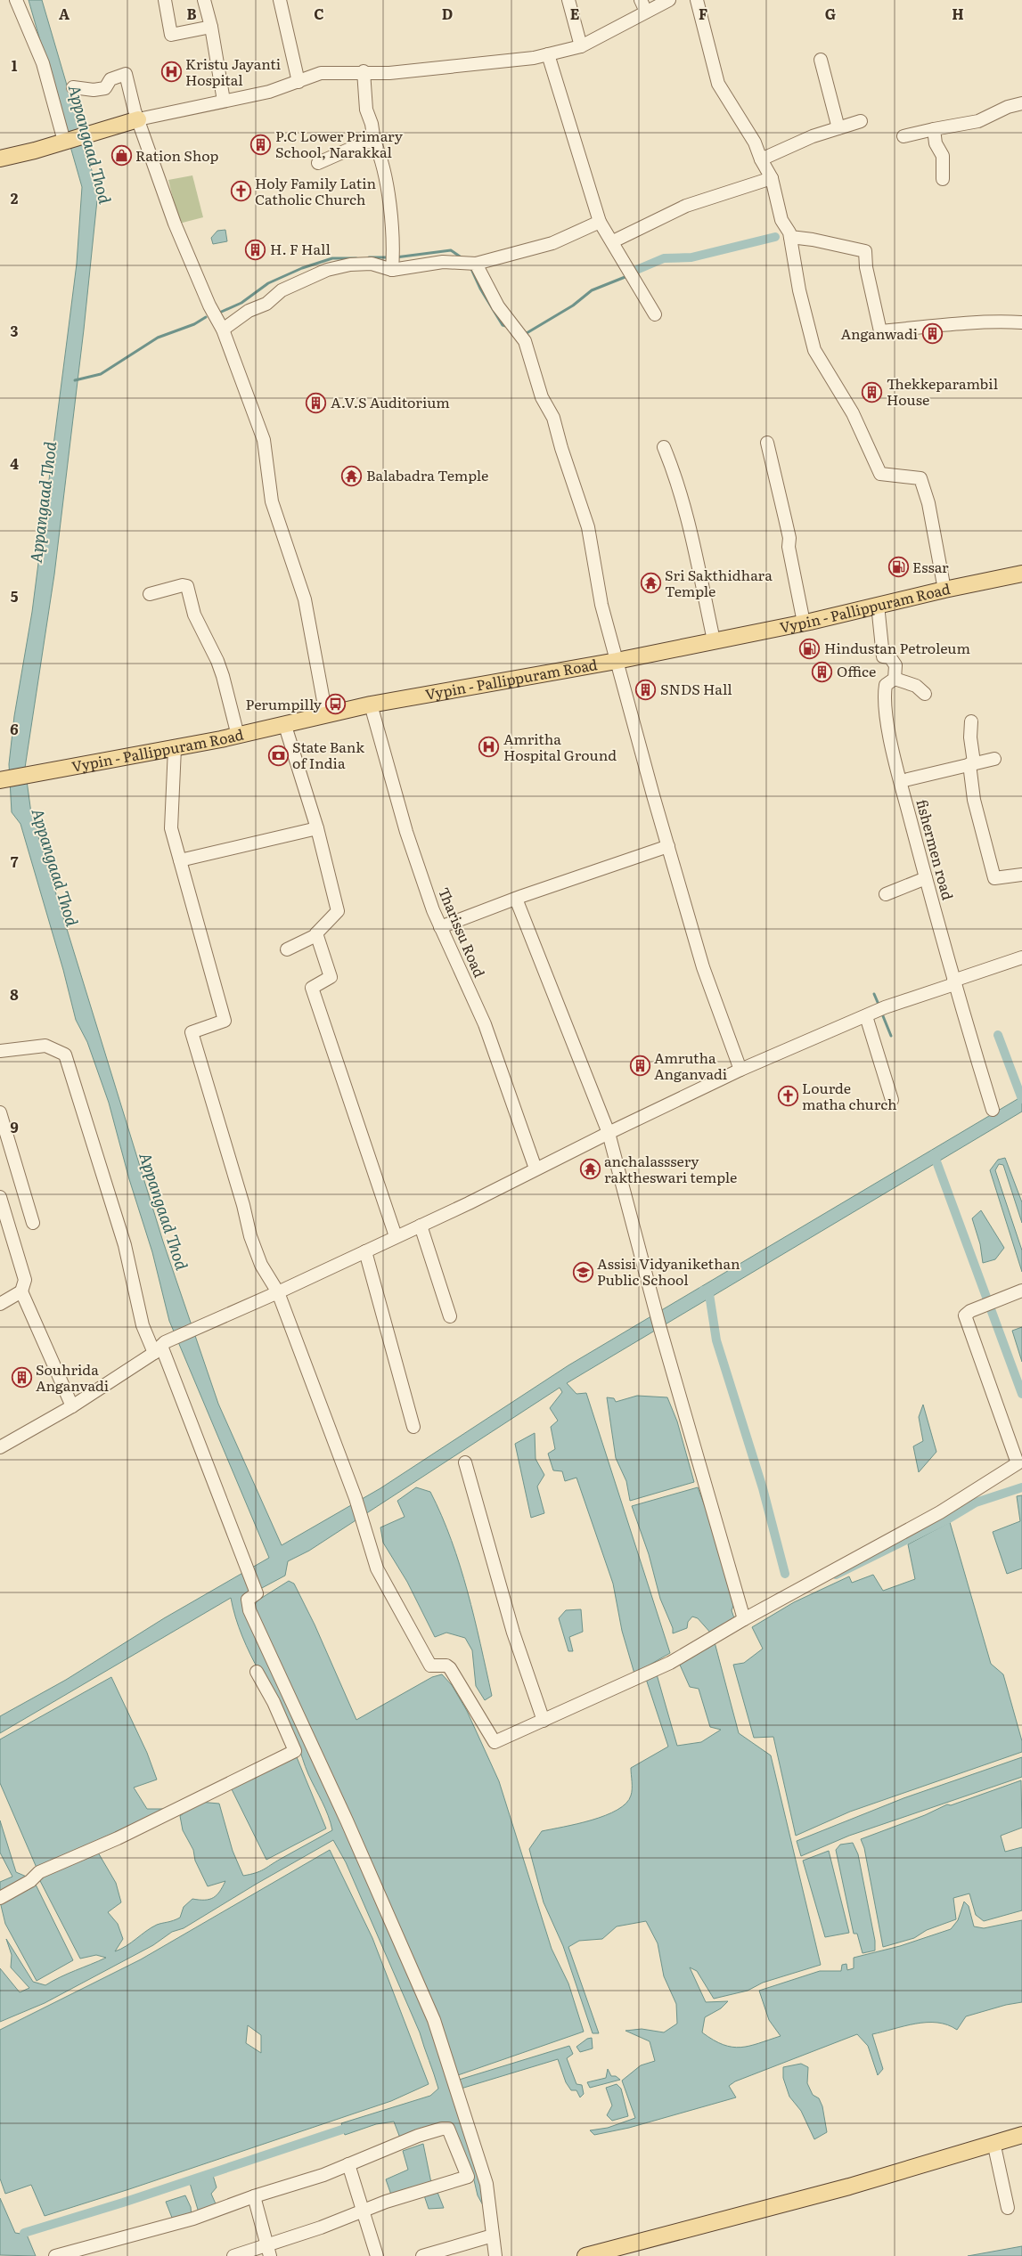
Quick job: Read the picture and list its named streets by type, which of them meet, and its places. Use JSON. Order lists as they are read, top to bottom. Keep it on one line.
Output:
{"streets":{"main road":["Vypin - Pallippuram Road"],"street":["fishermen road","Tharissu Road"]},"crossings":[["Vypin - Pallippuram Road","Tharissu Road"]],"water":["Appangaad Thod"],"places":{"hospital":["Kristu Jayanti Hospital","Amritha Hospital Ground"],"building":["P.C Lower Primary School, Narakkal","H. F Hall","Anganwadi","Thekkeparambil House","A.V.S Auditorium","Office","SNDS Hall","Amrutha Anganvadi","Souhrida Anganvadi"],"shop":["Ration Shop"],"church":["Holy Family Latin Catholic Church","Lourde matha church"],"temple":["Balabadra Temple","Sri Sakthidhara Temple","anchalasssery raktheswari temple"],"fuel station":["Essar","Hindustan Petroleum"],"bus stop":["Perumpilly"],"bank":["State Bank of India"],"school or university":["Assisi Vidyanikethan Public School"]},"grid":{"columns":["A","B","C","D","E","F","G","H"],"rows":["1","2","3","4","5","6","7","8","9"]}}
